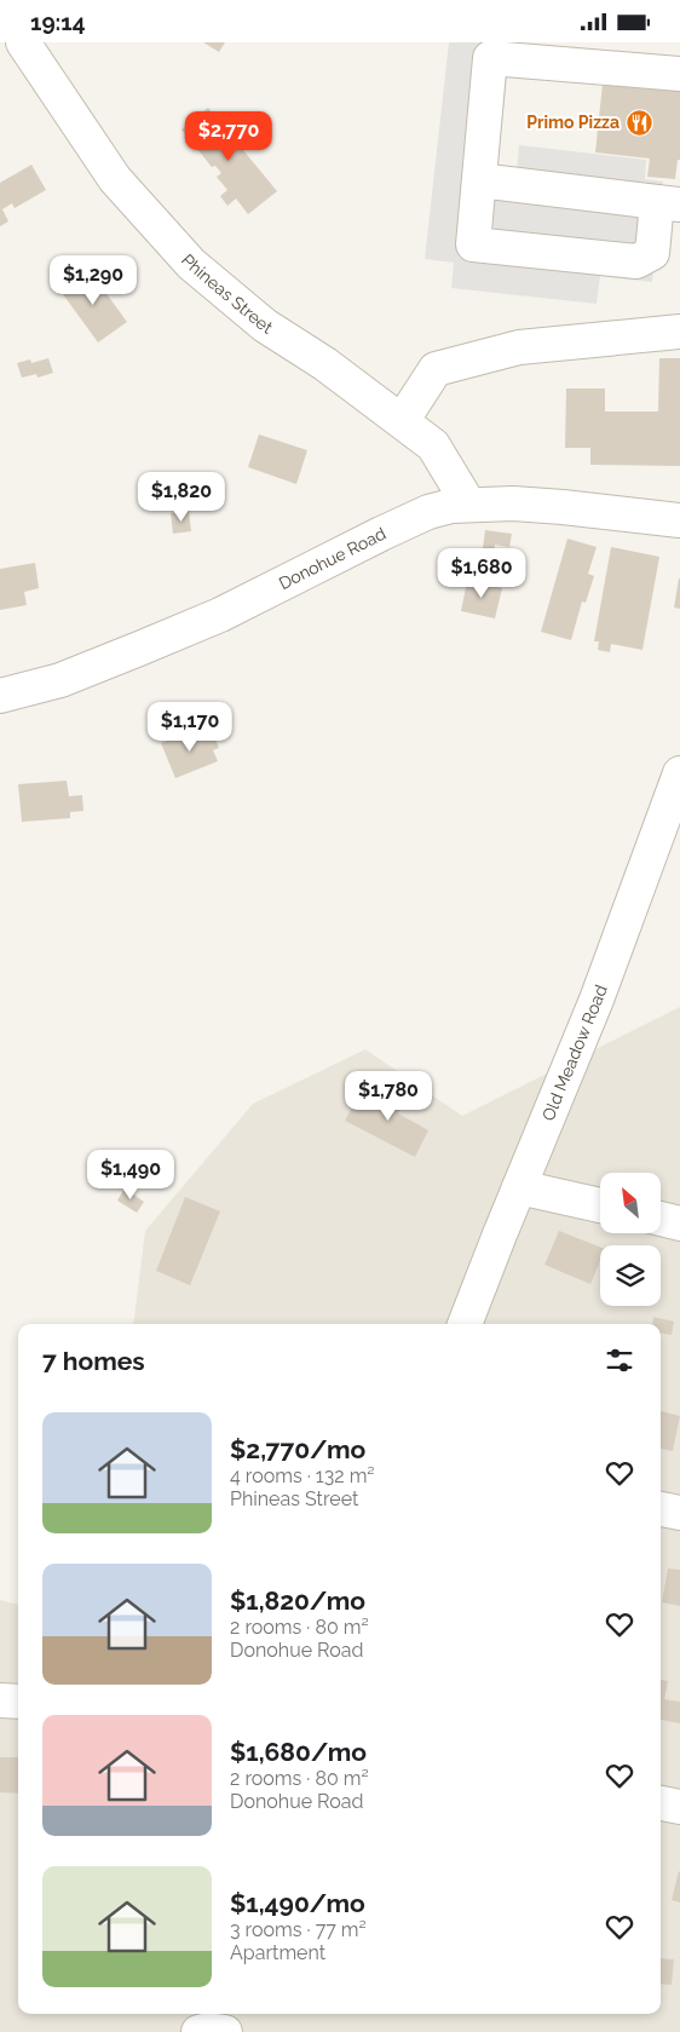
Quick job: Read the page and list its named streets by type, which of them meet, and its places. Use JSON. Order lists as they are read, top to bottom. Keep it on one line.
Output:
{"streets":{"street":["Phineas Street","Donohue Road","Old Meadow Road"]},"crossings":[["Phineas Street","Donohue Road"]],"places":{"restaurant":["Primo Pizza"]},"north":"top left","page":{"status":"19:14","price":["$2,770","$1,290","$1,820","$1,680","$1,170","$1,780","$1,490"],"heading":"7 homes","list":[{"name":"$2,770/mo","note":"4 rooms · 132 m² · Phineas Street"},{"name":"$1,820/mo","note":"2 rooms · 80 m² · Donohue Road"},{"name":"$1,680/mo","note":"2 rooms · 80 m² · Donohue Road"},{"name":"$1,490/mo","note":"3 rooms · 77 m² · Apartment"}]}}
